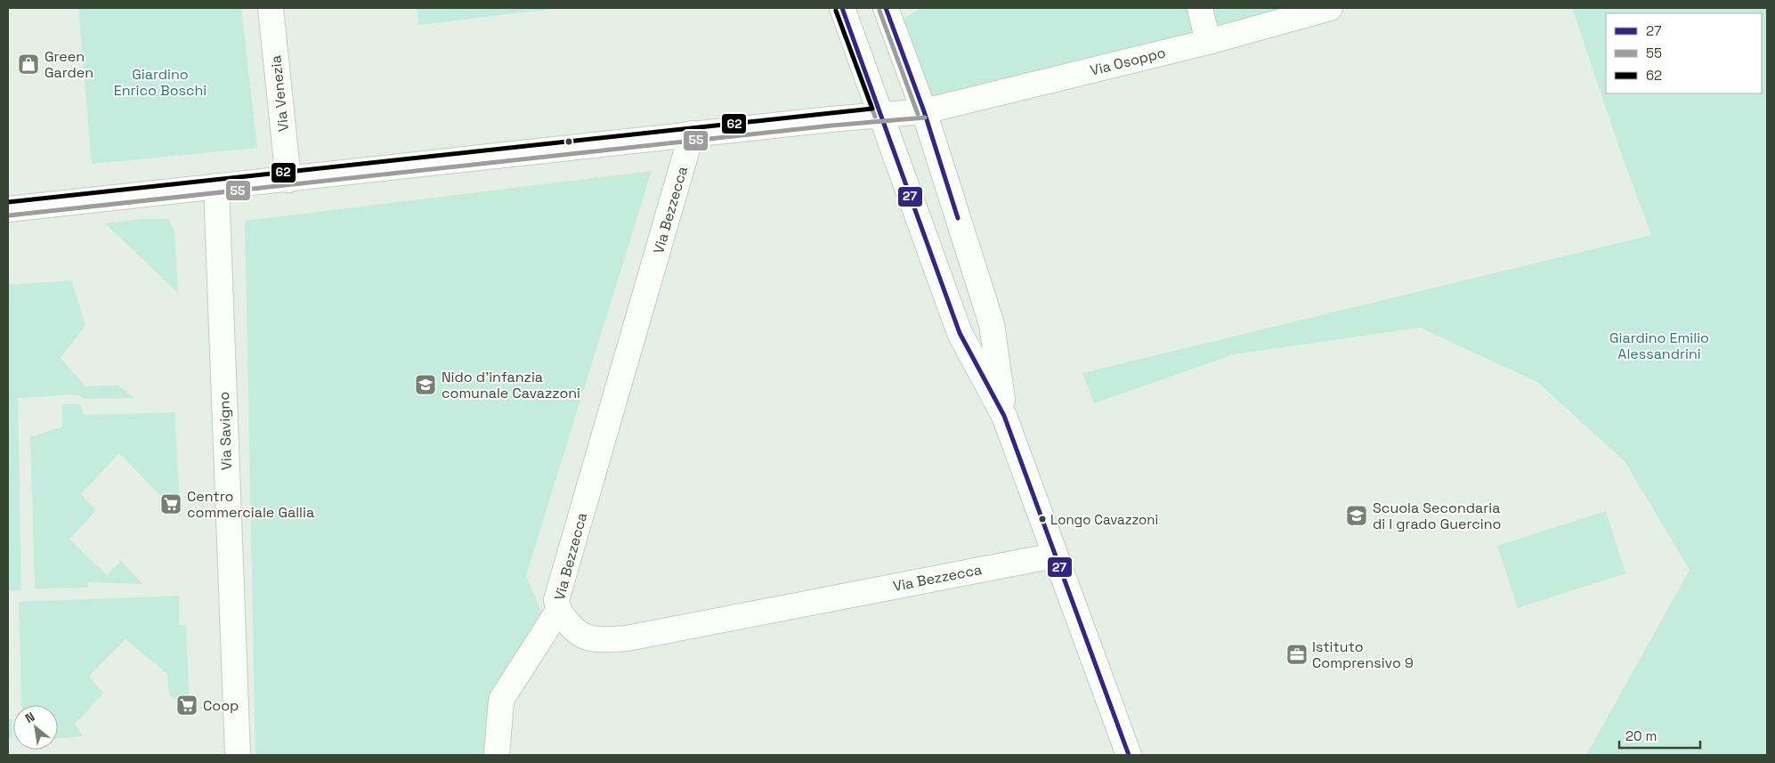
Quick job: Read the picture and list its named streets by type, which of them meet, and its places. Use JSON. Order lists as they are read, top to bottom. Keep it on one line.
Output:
{"streets":{"street":["Via Osoppo","Via Venezia","Via Bezzecca","Via Savigno"]},"crossings":[["Via Osoppo","Via Venezia"],["Via Osoppo","Via Bezzecca"],["Via Osoppo","Via Savigno"]],"parks":["Giardino Enrico Boschi","Giardino Emilio Alessandrini"],"places":{"shop":["Green Garden"],"school or university":["Nido d'infanzia comunale Cavazzoni","Scuola Secondaria di I grado Guercino"],"supermarket":["Centro commerciale Gallia","Coop"],"other":["Longo Cavazzoni"],"office":["Istituto Comprensivo 9"]},"lines":["transit line 27","transit line 55","transit line 62"],"legend":["27","55","62"],"scale_bar":"20 m","north":"top left"}
